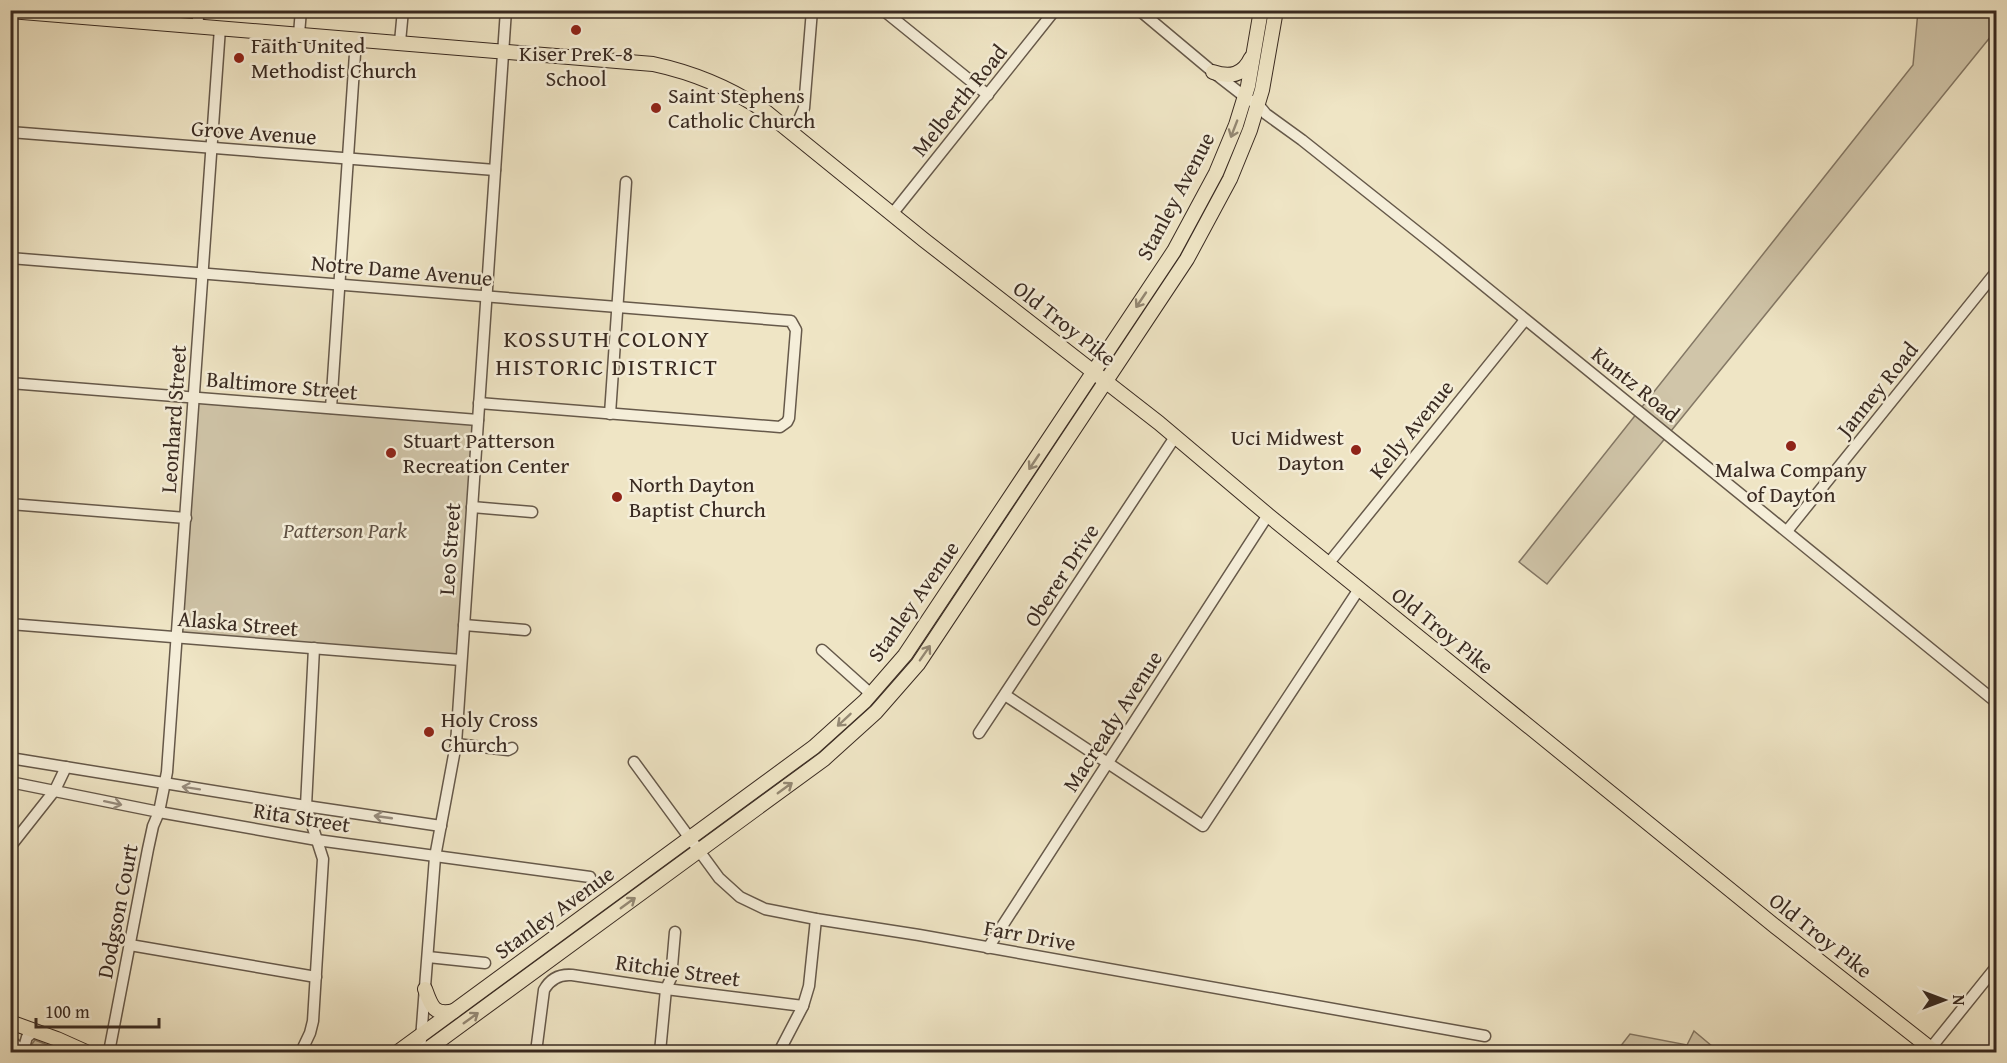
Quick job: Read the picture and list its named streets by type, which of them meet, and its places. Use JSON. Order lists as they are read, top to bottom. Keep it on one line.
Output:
{"streets":{"main road":["Stanley Avenue","Old Troy Pike"],"street":["Melberth Road","Grove Avenue","Notre Dame Avenue","Kuntz Road","Baltimore Street","Janney Road","Leonhard Street","Kelly Avenue","Leo Street","Oberer Drive","Alaska Street","Macready Avenue","Rita Street","Dodgson Court","Farr Drive","Ritchie Street"]},"crossings":[["Melberth Road","Old Troy Pike"],["Grove Avenue","Leonhard Street"],["Grove Avenue","Leo Street"],["Stanley Avenue","Old Troy Pike"],["Stanley Avenue","Kuntz Road"],["Stanley Avenue","Leo Street"],["Stanley Avenue","Farr Drive"],["Notre Dame Avenue","Leonhard Street"],["Notre Dame Avenue","Leo Street"],["Old Troy Pike","Leonhard Street"],["Old Troy Pike","Kelly Avenue"],["Old Troy Pike","Leo Street"],["Old Troy Pike","Oberer Drive"],["Old Troy Pike","Macready Avenue"],["Kuntz Road","Janney Road"],["Kuntz Road","Kelly Avenue"],["Baltimore Street","Leonhard Street"],["Baltimore Street","Leo Street"],["Leonhard Street","Alaska Street"],["Leonhard Street","Rita Street"],["Leonhard Street","Dodgson Court"],["Leo Street","Alaska Street"],["Leo Street","Rita Street"],["Macready Avenue","Farr Drive"],["Rita Street","Dodgson Court"]],"districts":["KOSSUTH COLONY HISTORIC DISTRICT"],"parks":["Patterson Park"],"places":["Kiser PreK-8 School","Faith United Methodist Church","Saint Stephens Catholic Church","Malwa Company of Dayton","Uci Midwest Dayton","Stuart Patterson Recreation Center","North Dayton Baptist Church","Holy Cross Church"],"scale_bar":"100 m","north":"right"}
